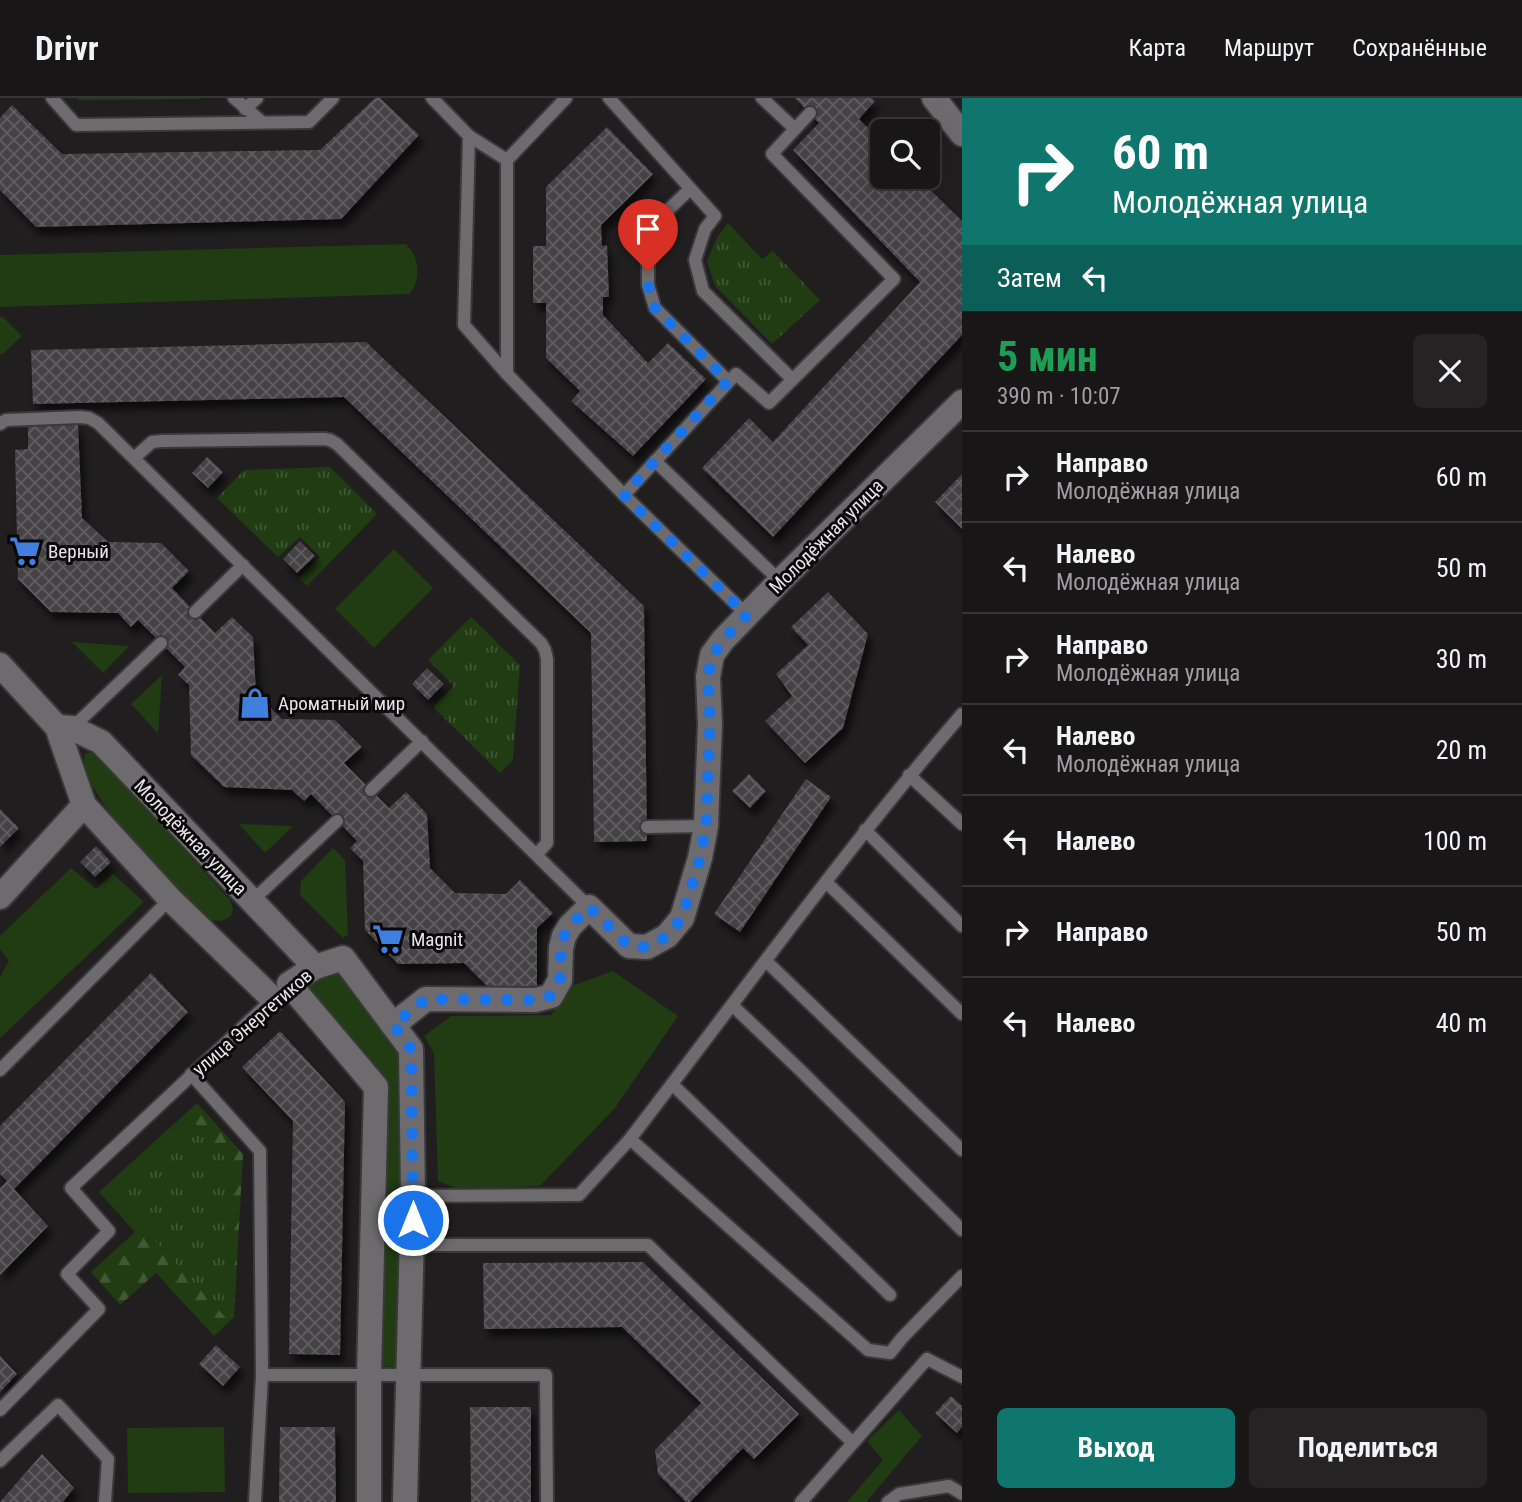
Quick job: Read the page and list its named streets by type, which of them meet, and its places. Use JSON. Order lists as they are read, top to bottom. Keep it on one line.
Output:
{"streets":{"street":["Молодёжная улица","улица Энергетиков"]},"crossings":[["Молодёжная улица","улица Энергетиков"]],"places":{"supermarket":["Верный","Magnit"],"shop":["Ароматный мир"]},"page":{"header":"Drivr","nav":["Карта","Маршрут","Сохранённые"],"turn":["60 m","Молодёжная улица"],"then":"Затем","heading":["5 мин","390 m · 10:07"],"list":[{"name":"Направо","note":"Молодёжная улица","value":"60 m"},{"name":"Налево","note":"Молодёжная улица","value":"50 m"},{"name":"Направо","note":"Молодёжная улица","value":"30 m"},{"name":"Налево","note":"Молодёжная улица","value":"20 m"},{"name":"Налево","value":"100 m"},{"name":"Направо","value":"50 m"},{"name":"Налево","value":"40 m"}],"buttons":["Выход","Поделиться"]}}
